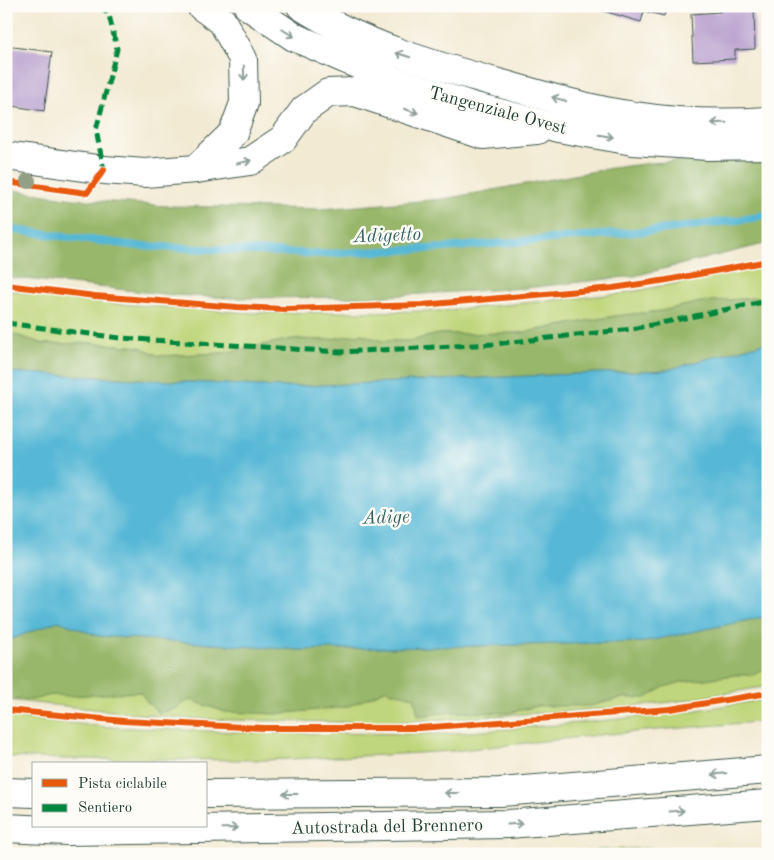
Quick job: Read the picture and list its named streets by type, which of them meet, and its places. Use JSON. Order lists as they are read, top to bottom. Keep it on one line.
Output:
{"streets":{"main road":["Tangenziale Ovest","Autostrada del Brennero"]},"water":["Adigetto","Adige"],"legend":["Pista ciclabile","Sentiero"]}
